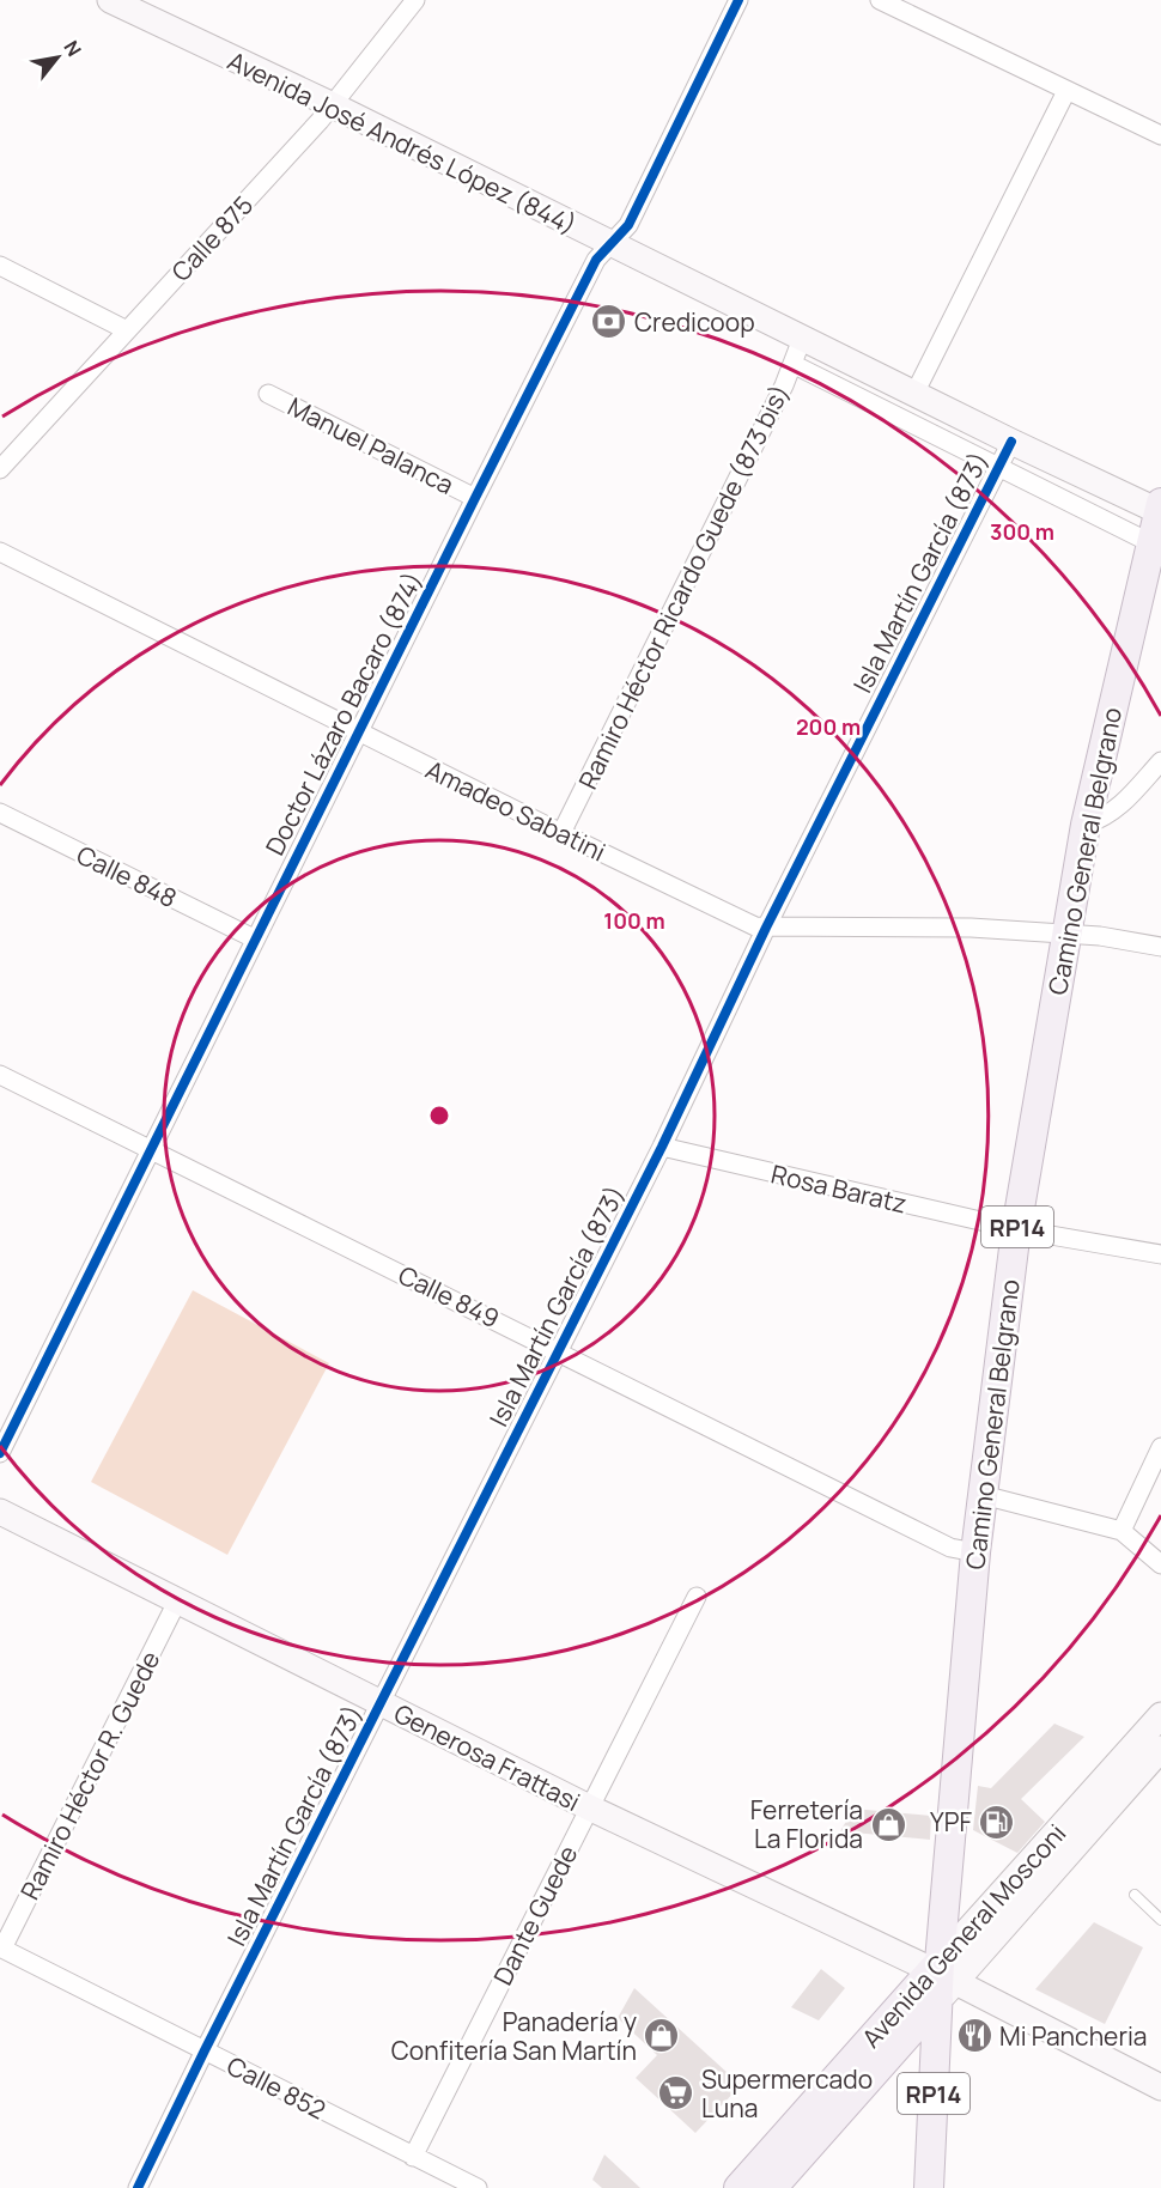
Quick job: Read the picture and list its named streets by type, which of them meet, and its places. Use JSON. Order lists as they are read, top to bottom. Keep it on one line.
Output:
{"streets":{"main road":["Avenida José Andrés López (844)","Camino General Belgrano","RP14","Generosa Frattasi","Avenida General Mosconi"],"street":["Calle 875","Manuel Palanca","Isla Martín García (873)","Ramiro Héctor Ricardo Guede (873 bis)","Doctor Lázaro Bacaro (874)","Amadeo Sabatini","Calle 848","Rosa Baratz","Calle 849","Ramiro Héctor R. Guede","Dante Guede","Calle 852"]},"crossings":[["Avenida José Andrés López (844)","Calle 875"],["Avenida José Andrés López (844)","Isla Martín García (873)"],["Avenida José Andrés López (844)","Ramiro Héctor Ricardo Guede (873 bis)"],["Avenida José Andrés López (844)","Doctor Lázaro Bacaro (874)"],["Avenida José Andrés López (844)","Camino General Belgrano"],["Manuel Palanca","Doctor Lázaro Bacaro (874)"],["Isla Martín García (873)","Amadeo Sabatini"],["Isla Martín García (873)","Rosa Baratz"],["Isla Martín García (873)","Calle 849"],["Isla Martín García (873)","Generosa Frattasi"],["Isla Martín García (873)","Calle 852"],["Ramiro Héctor Ricardo Guede (873 bis)","Amadeo Sabatini"],["Doctor Lázaro Bacaro (874)","Amadeo Sabatini"],["Doctor Lázaro Bacaro (874)","Calle 848"],["Doctor Lázaro Bacaro (874)","Calle 849"],["Amadeo Sabatini","Camino General Belgrano"],["Camino General Belgrano","Rosa Baratz"],["Camino General Belgrano","Calle 849"],["Camino General Belgrano","Generosa Frattasi"],["Camino General Belgrano","Avenida General Mosconi"],["Generosa Frattasi","Ramiro Héctor R. Guede"],["Generosa Frattasi","Dante Guede"],["Generosa Frattasi","Avenida General Mosconi"],["Ramiro Héctor R. Guede","Calle 852"],["Dante Guede","Calle 852"]],"places":{"bank":["Credicoop"],"fuel station":["YPF"],"shop":["Ferretería La Florida","Panadería y Confitería San Martín"],"restaurant":["Mi Pancheria"],"supermarket":["Supermercado Luna"]},"north":"top right","rings":["300 m","200 m","100 m"]}
